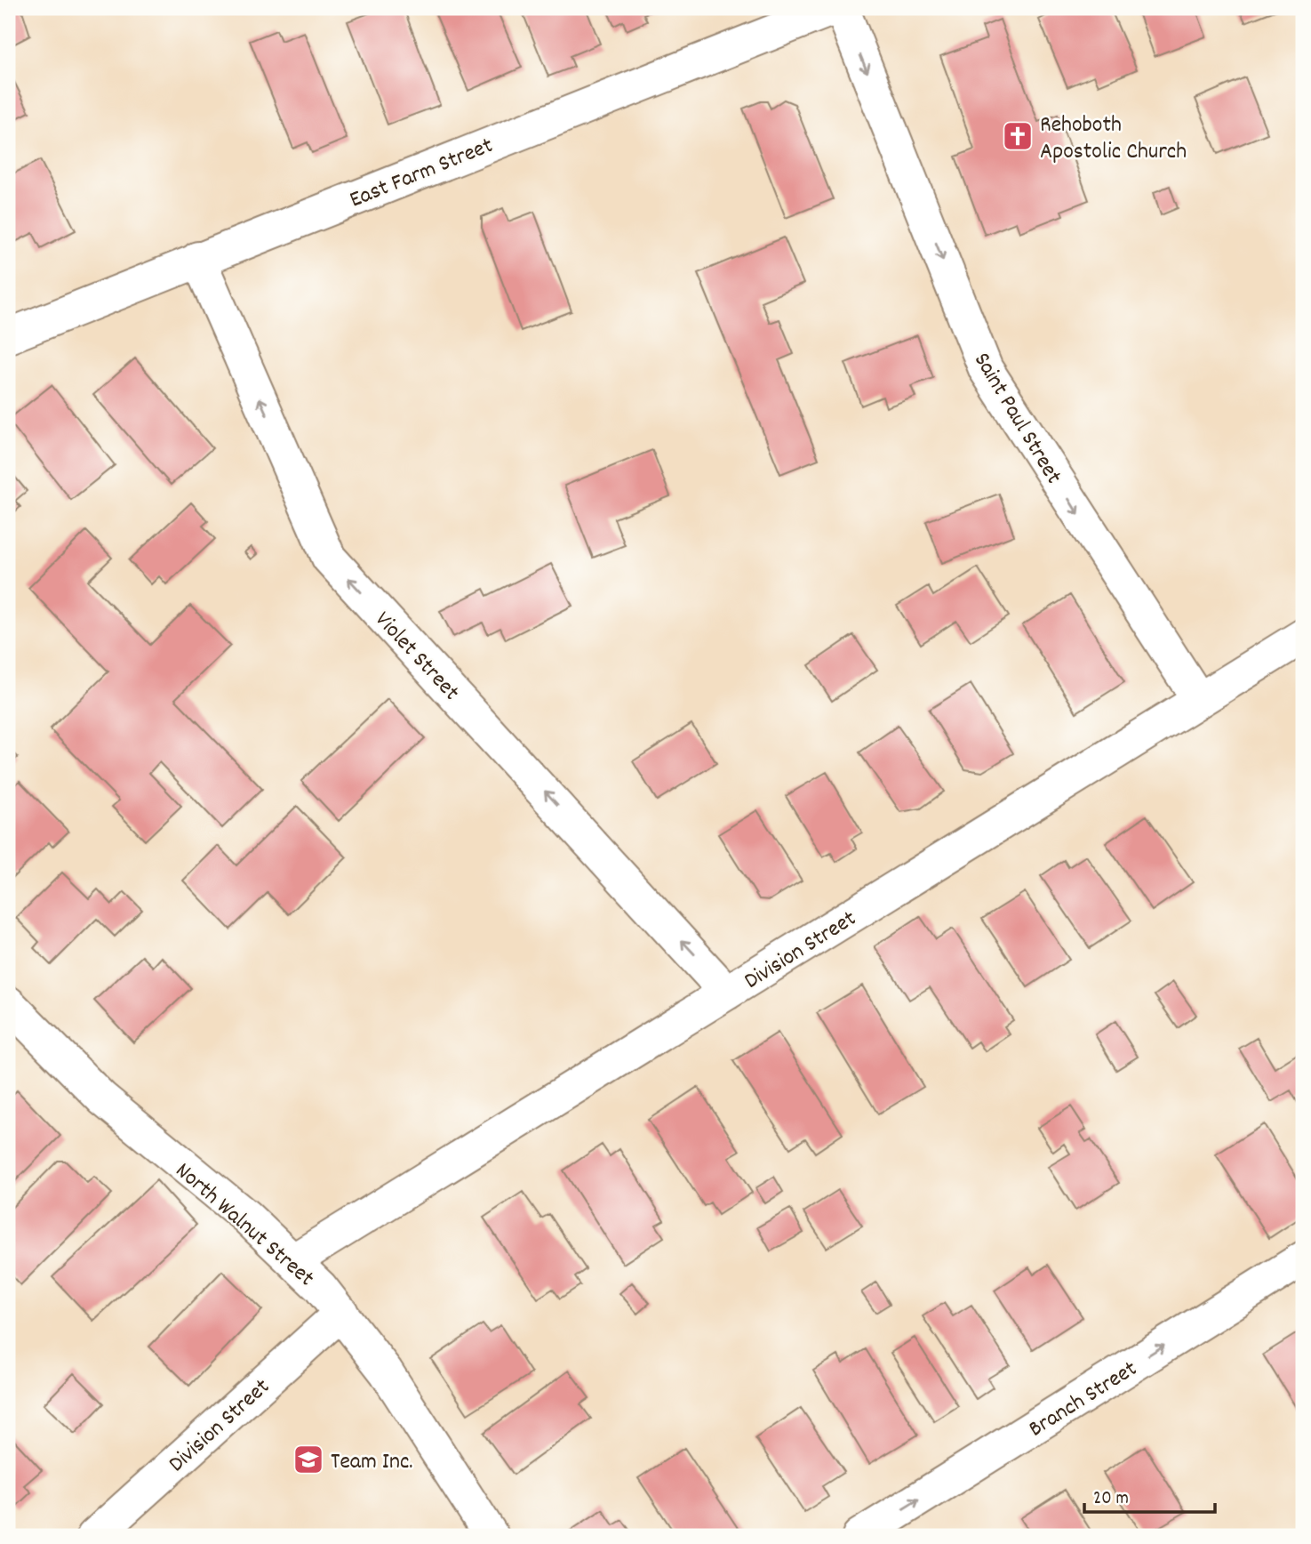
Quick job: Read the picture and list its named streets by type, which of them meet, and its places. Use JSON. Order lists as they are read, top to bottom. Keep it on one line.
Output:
{"streets":{"street":["East Farm Street","Saint Paul Street","Violet Street","Division Street","North Walnut Street","Branch Street"]},"crossings":[["East Farm Street","Violet Street"],["Saint Paul Street","Division Street"],["Violet Street","Division Street"],["Division Street","North Walnut Street"]],"one_way":["Saint Paul Street","Violet Street","Branch Street"],"places":{"church":["Rehoboth Apostolic Church"],"school or university":["Team Inc."]},"scale_bar":"20 m"}
